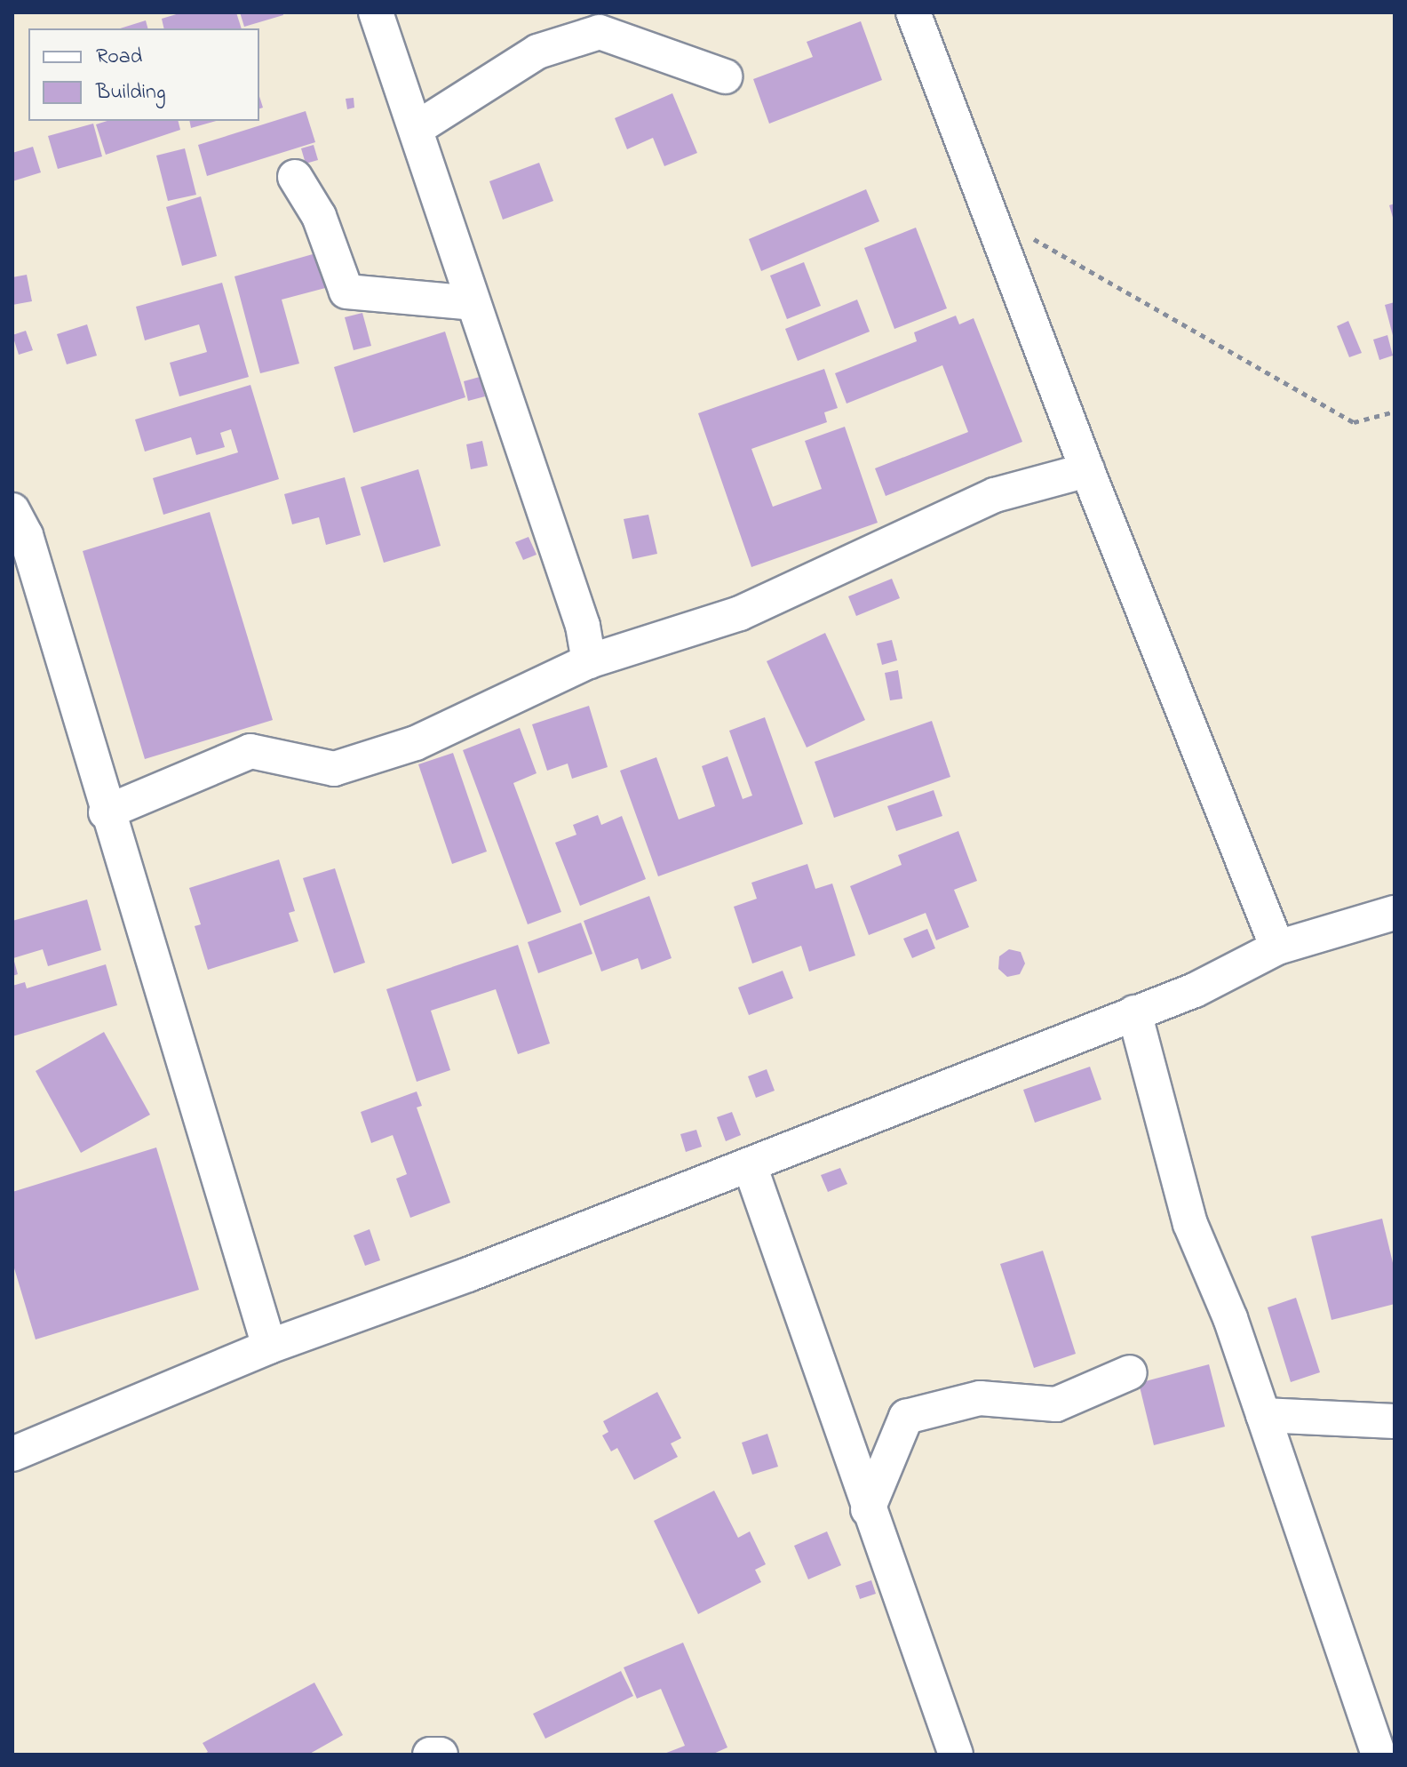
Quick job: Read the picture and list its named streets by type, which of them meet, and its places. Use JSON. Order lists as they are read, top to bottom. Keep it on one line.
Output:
{"legend":["Road","Building"]}
